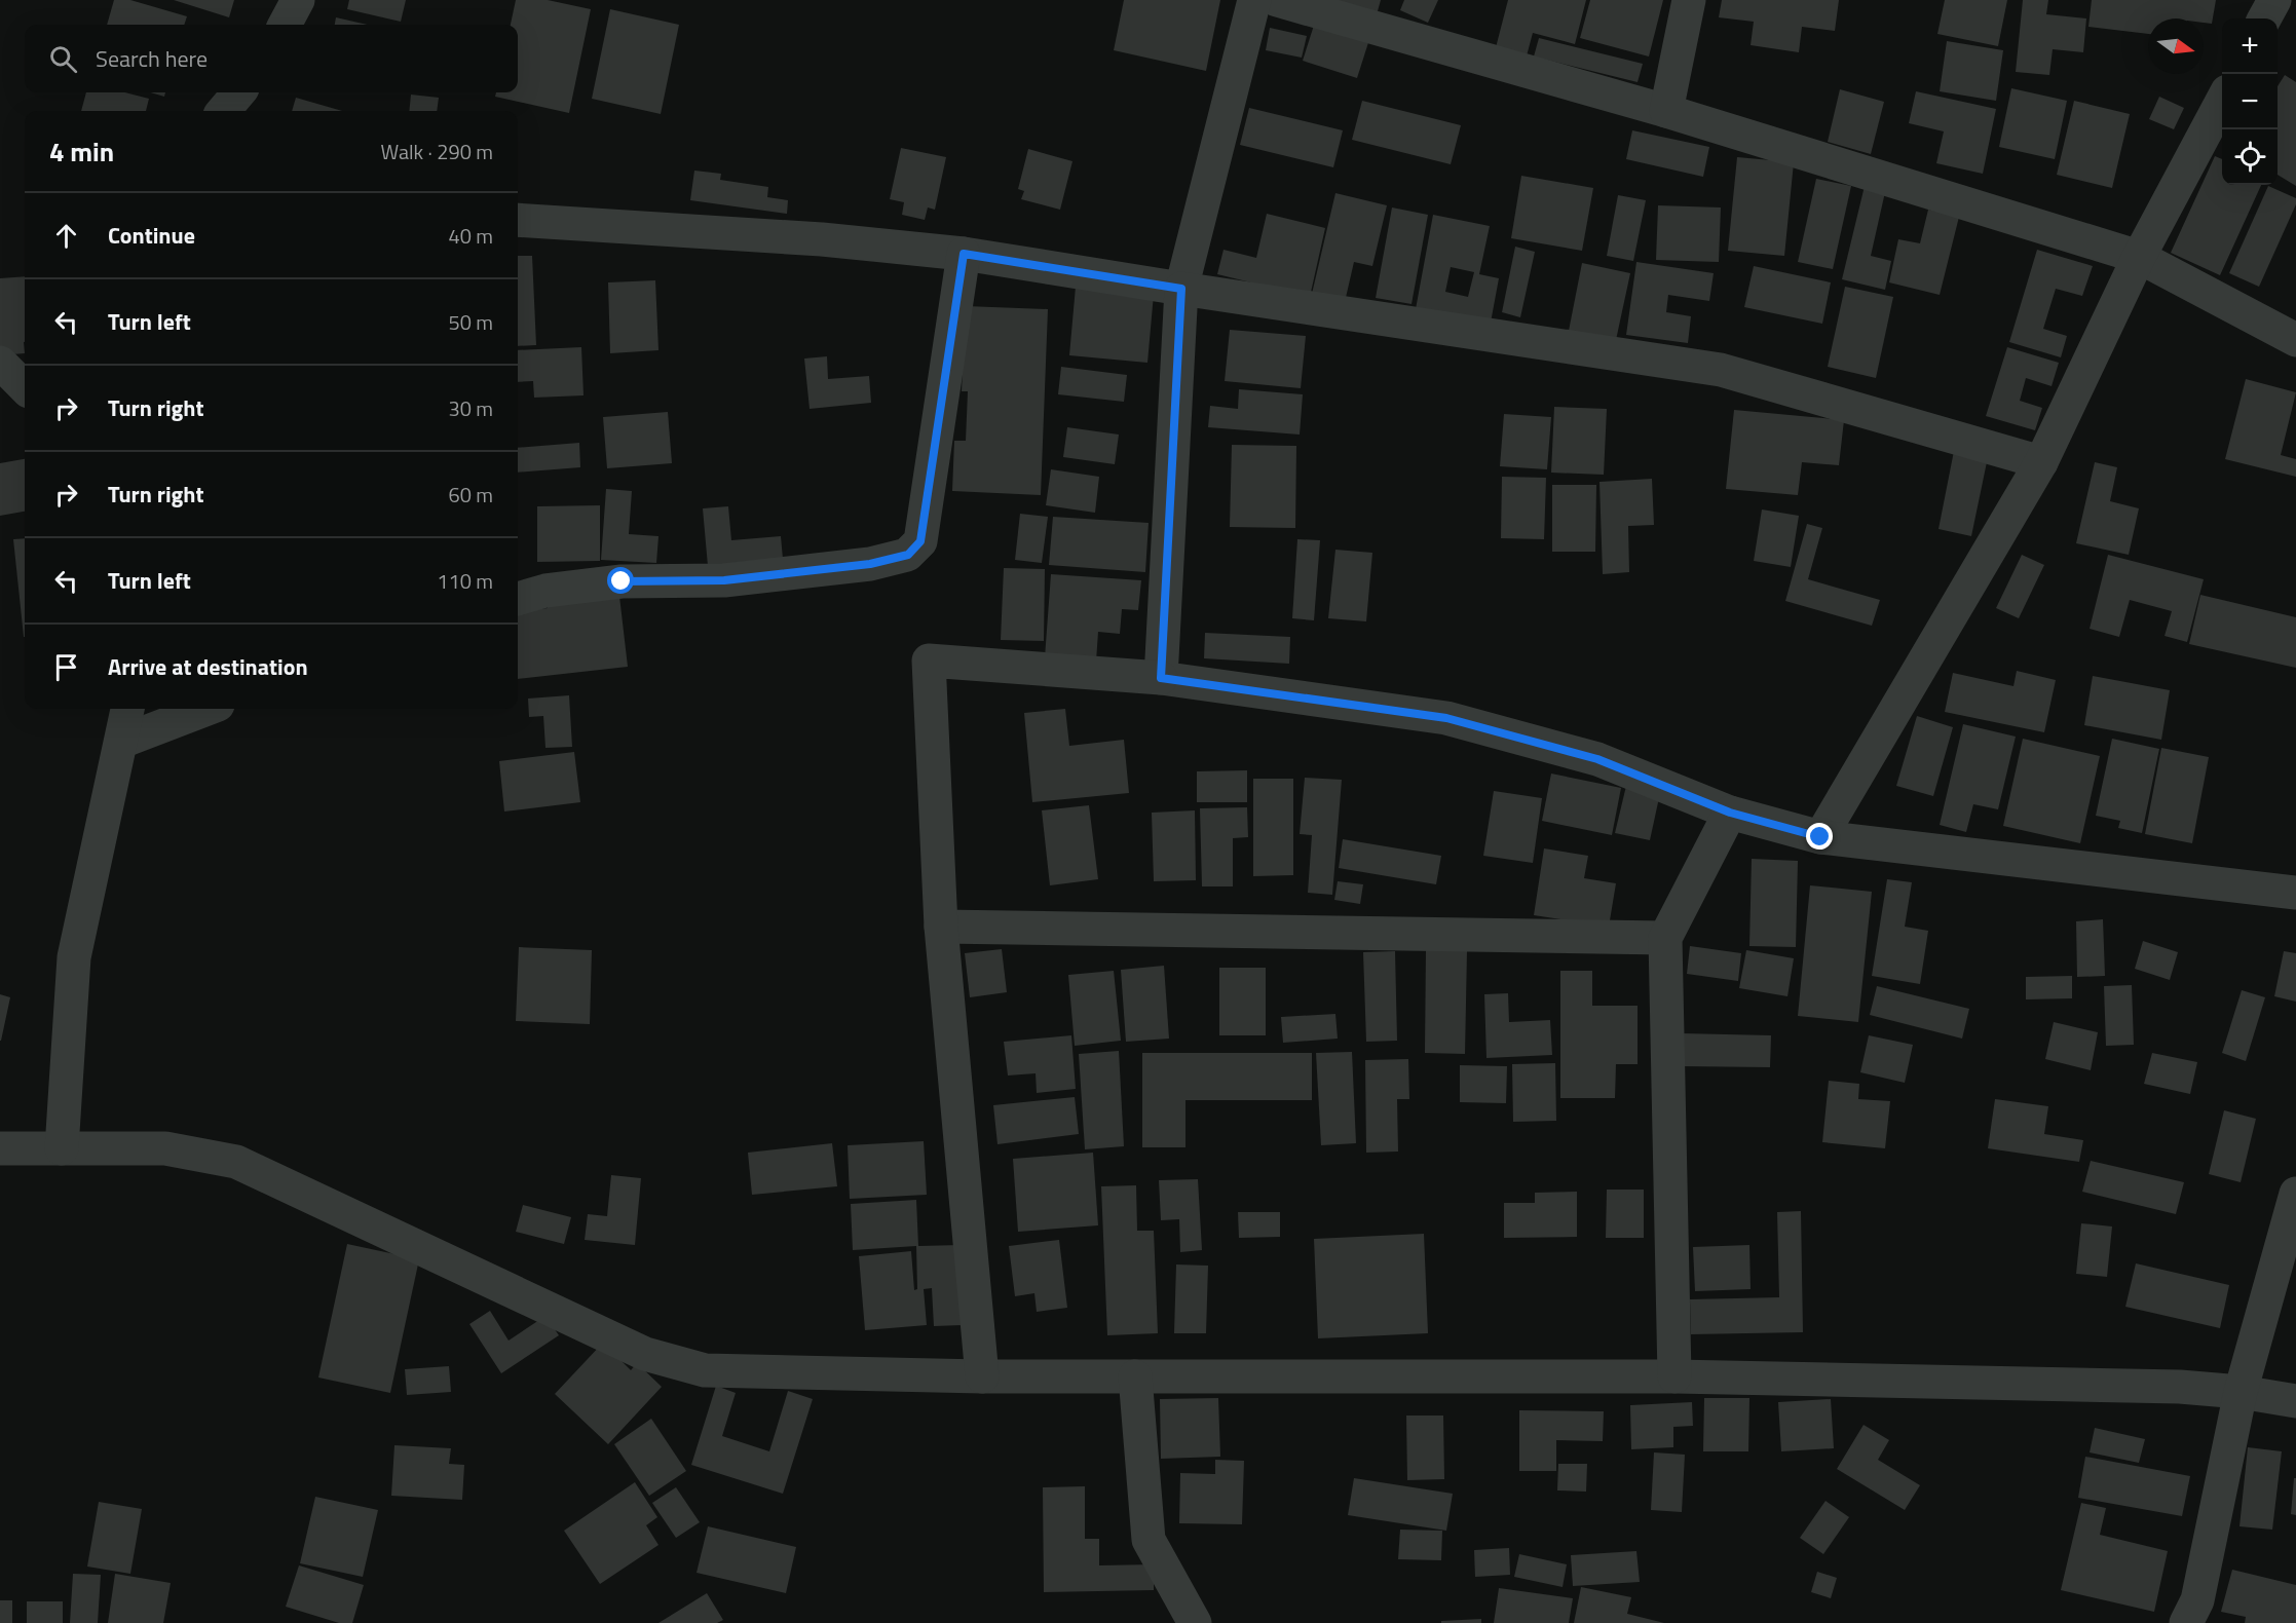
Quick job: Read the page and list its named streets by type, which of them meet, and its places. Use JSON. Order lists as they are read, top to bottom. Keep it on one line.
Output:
{"north":"right","page":{"map_buttons":["+","−"],"search":"Search here","heading":["4 min","Walk · 290 m"],"list":[["Continue","40 m"],["Turn left","50 m"],["Turn right","30 m"],["Turn right","60 m"],["Turn left","110 m"],"Arrive at destination"]}}
